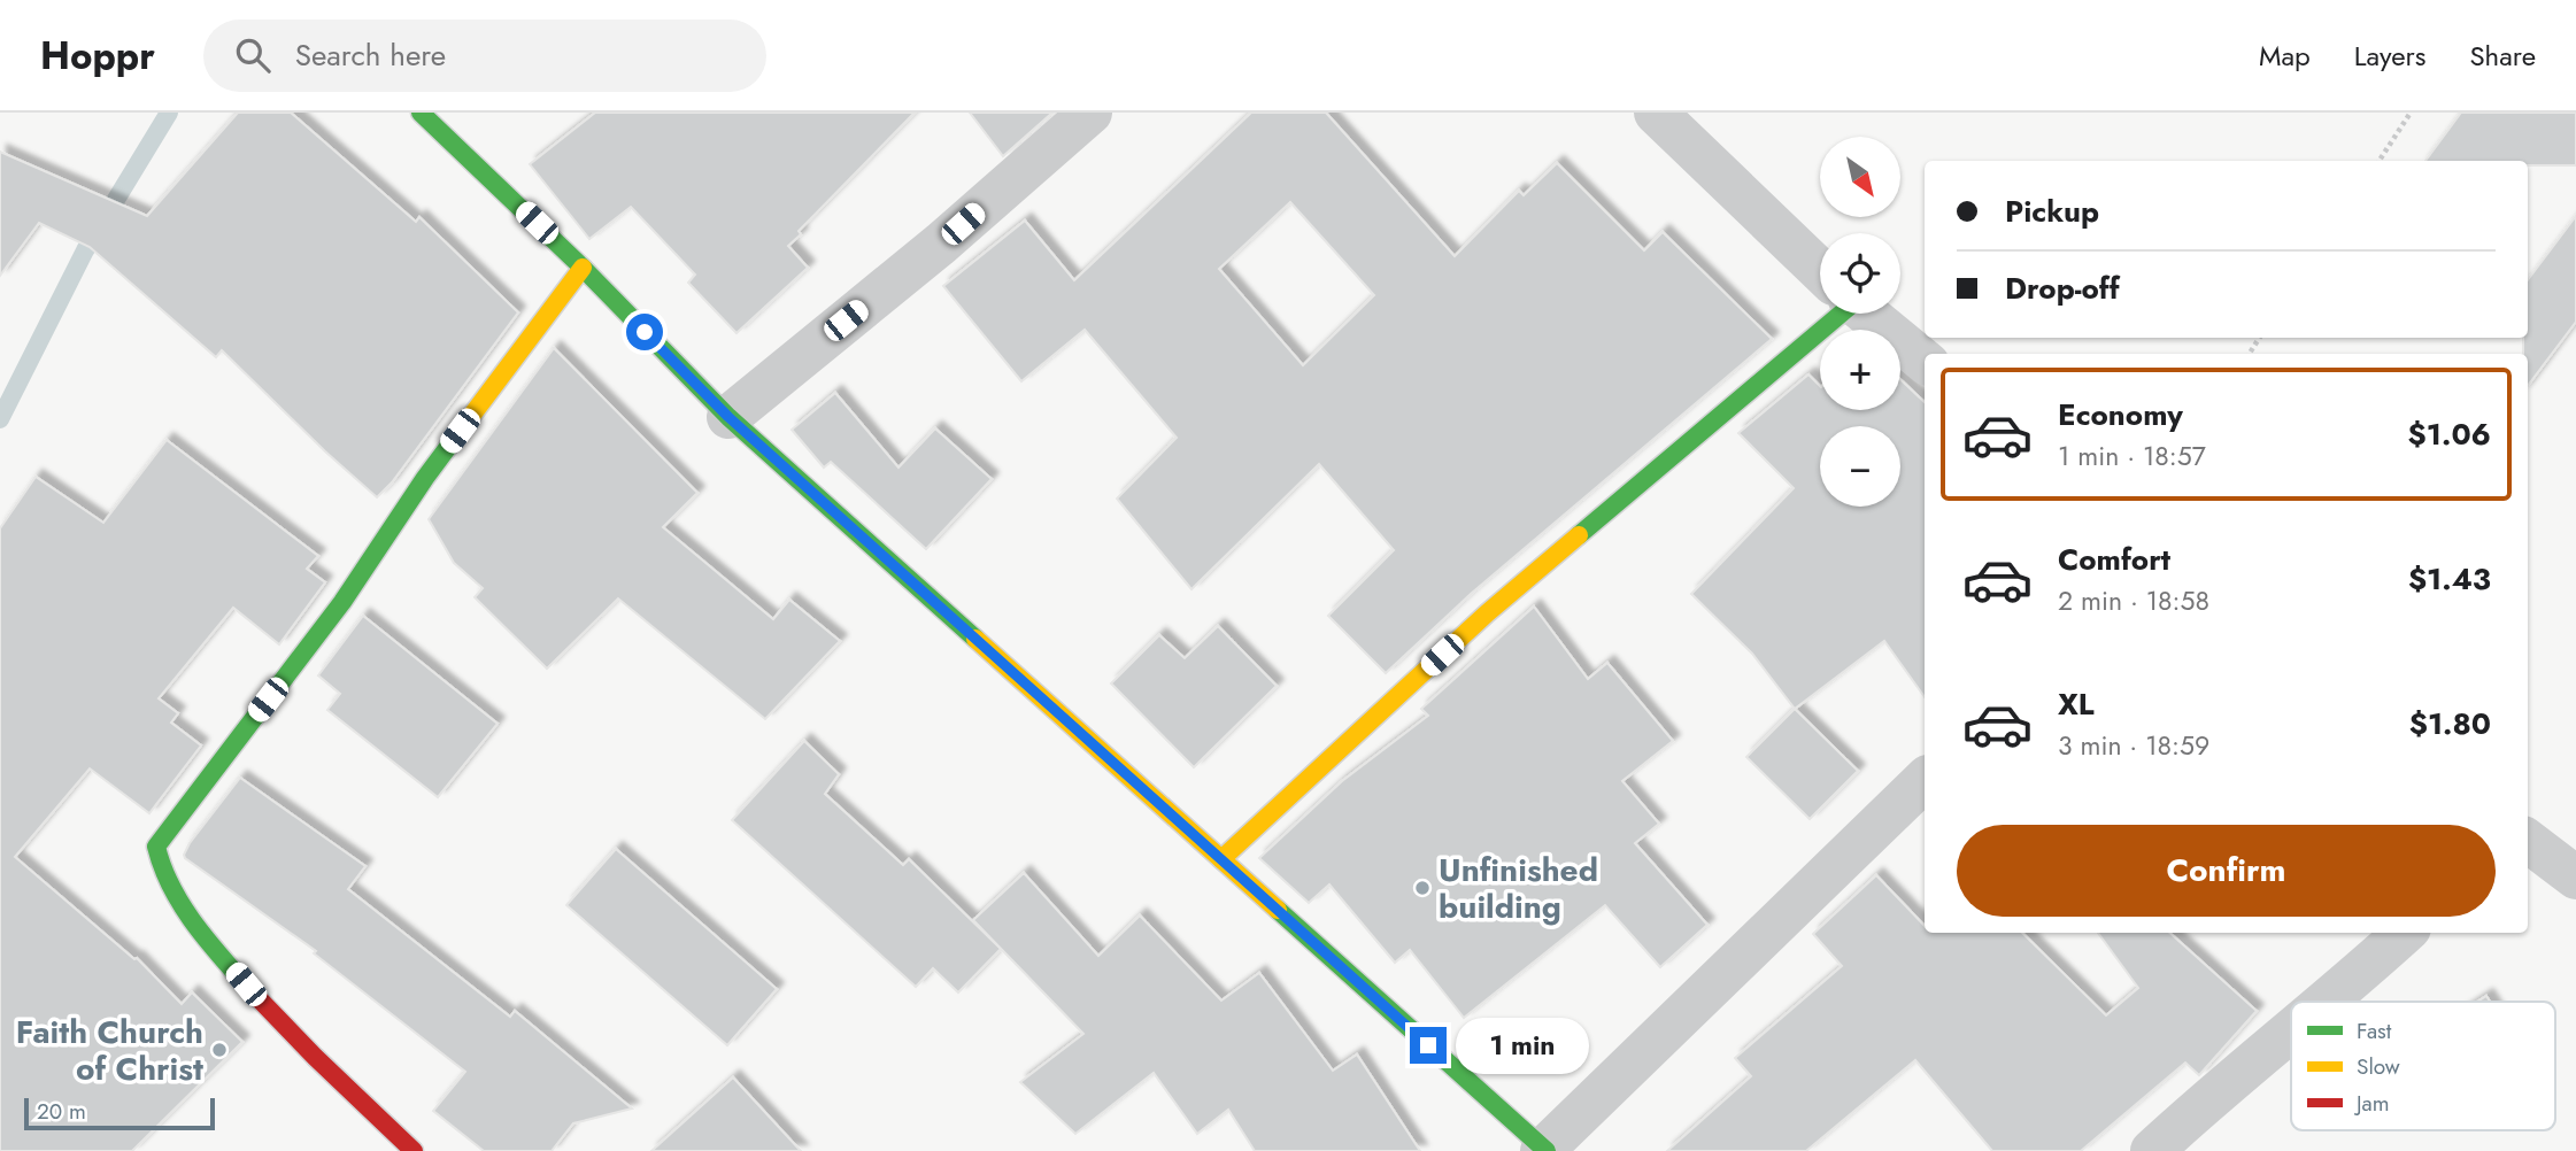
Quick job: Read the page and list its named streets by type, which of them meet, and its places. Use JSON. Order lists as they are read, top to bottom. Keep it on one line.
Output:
{"places":["Unfinished building","Faith Church of Christ"],"legend":["Fast","Slow","Jam"],"scale_bar":"20 m","north":"bottom right","page":{"header":"Hoppr","search":"Search here","nav":["Map","Layers","Share"],"map_buttons":["+","−"],"banner":["Pickup","Drop-off"],"list":[{"name":"Economy","note":"1 min · 18:57","value":"$1.06"},{"name":"Comfort","note":"2 min · 18:58","value":"$1.43"},{"name":"XL","note":"3 min · 18:59","value":"$1.80"}],"buttons":"Confirm","bubble":"1 min","scale":"20 m"}}
